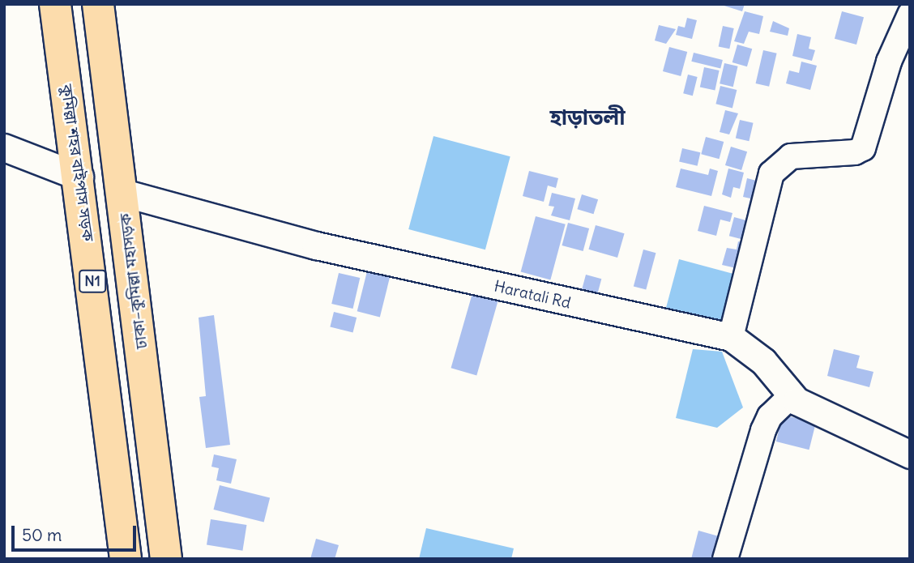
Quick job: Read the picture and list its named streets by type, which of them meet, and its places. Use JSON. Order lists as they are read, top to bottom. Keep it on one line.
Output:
{"streets":{"highway":["কুমিল্লা শহর বাইপাস সড়ক","N1","ঢাকা–কুমিল্লা মহাসড়ক"],"main road":["Haratali Rd"]},"crossings":[["ঢাকা–কুমিল্লা মহাসড়ক","Haratali Rd"]],"districts":["হাড়াতলী"],"scale_bar":"50 m"}
